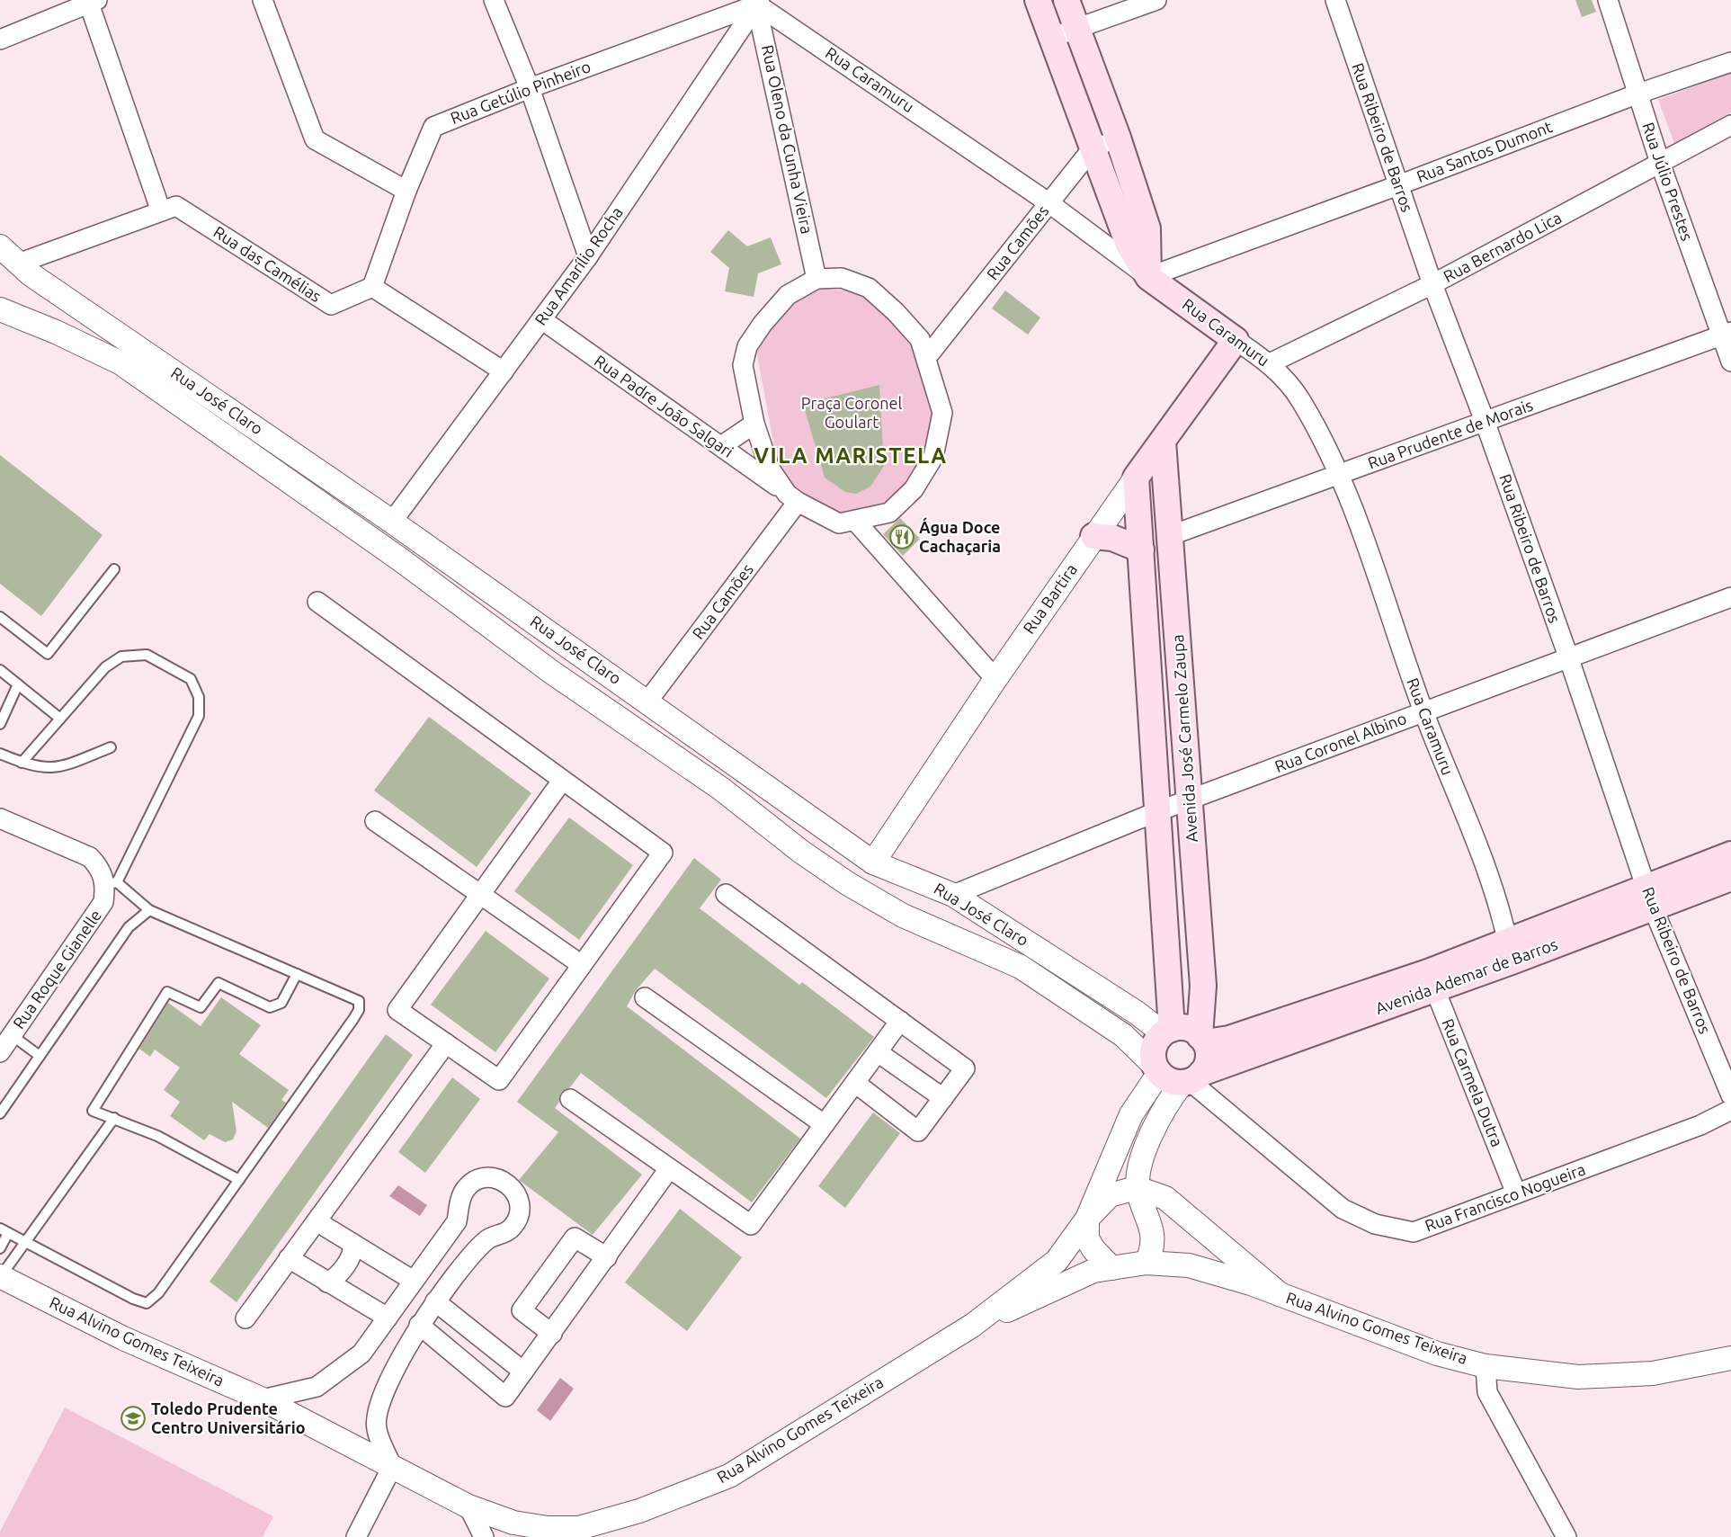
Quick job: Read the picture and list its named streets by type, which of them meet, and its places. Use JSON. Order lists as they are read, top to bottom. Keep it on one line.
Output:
{"streets":{"main road":["Rua Caramuru","Rua Bartira","Avenida José Carmelo Zaupa","Avenida Ademar de Barros"],"street":["Rua Getúlio Pinheiro","Rua Ribeiro de Barros","Rua Oleno da Cunha Vieira","Rua Santos Dumont","Rua Júlio Prestes","Rua Camões","Rua Bernardo Lica","Rua das Camélias","Rua Amarílio Rocha","Rua José Claro","Rua Padre João Salgari","Rua Prudente de Morais","Rua Coronel Albino","Rua Roque Gianelle","Rua Carmela Dutra","Rua Francisco Nogueira","Rua Alvino Gomes Teixeira"]},"crossings":[["Rua Caramuru","Rua Getúlio Pinheiro"],["Rua Caramuru","Rua Oleno da Cunha Vieira"],["Rua Caramuru","Rua Santos Dumont"],["Rua Caramuru","Rua Camões"],["Rua Caramuru","Rua Bernardo Lica"],["Rua Caramuru","Rua Amarílio Rocha"],["Rua Caramuru","Rua Prudente de Morais"],["Rua Caramuru","Rua Bartira"],["Rua Caramuru","Rua Coronel Albino"],["Rua Caramuru","Avenida Ademar de Barros"],["Rua Getúlio Pinheiro","Rua Oleno da Cunha Vieira"],["Rua Getúlio Pinheiro","Rua das Camélias"],["Rua Getúlio Pinheiro","Rua Amarílio Rocha"],["Rua Ribeiro de Barros","Rua Santos Dumont"],["Rua Ribeiro de Barros","Rua Bernardo Lica"],["Rua Ribeiro de Barros","Rua Prudente de Morais"],["Rua Ribeiro de Barros","Rua Coronel Albino"],["Rua Ribeiro de Barros","Avenida Ademar de Barros"],["Rua Oleno da Cunha Vieira","Rua Amarílio Rocha"],["Rua Santos Dumont","Rua Júlio Prestes"],["Rua Júlio Prestes","Rua Bernardo Lica"],["Rua Júlio Prestes","Rua Prudente de Morais"],["Rua Camões","Rua José Claro"],["Rua Camões","Rua Padre João Salgari"],["Rua das Camélias","Rua José Claro"],["Rua Amarílio Rocha","Rua José Claro"],["Rua Amarílio Rocha","Rua Padre João Salgari"],["Rua José Claro","Rua Bartira"],["Rua José Claro","Avenida José Carmelo Zaupa"],["Rua José Claro","Rua Coronel Albino"],["Rua José Claro","Avenida Ademar de Barros"],["Rua José Claro","Rua Francisco Nogueira"],["Rua Prudente de Morais","Avenida José Carmelo Zaupa"],["Rua Bartira","Avenida José Carmelo Zaupa"],["Avenida José Carmelo Zaupa","Rua Coronel Albino"],["Avenida José Carmelo Zaupa","Avenida Ademar de Barros"],["Avenida José Carmelo Zaupa","Rua Francisco Nogueira"],["Avenida Ademar de Barros","Rua Carmela Dutra"],["Avenida Ademar de Barros","Rua Francisco Nogueira"],["Rua Carmela Dutra","Rua Francisco Nogueira"]],"districts":["VILA MARISTELA"],"parks":["Praça Coronel Goulart"],"places":{"restaurant":["Água Doce Cachaçaria"],"school or university":["Toledo Prudente Centro Universitário"]}}
